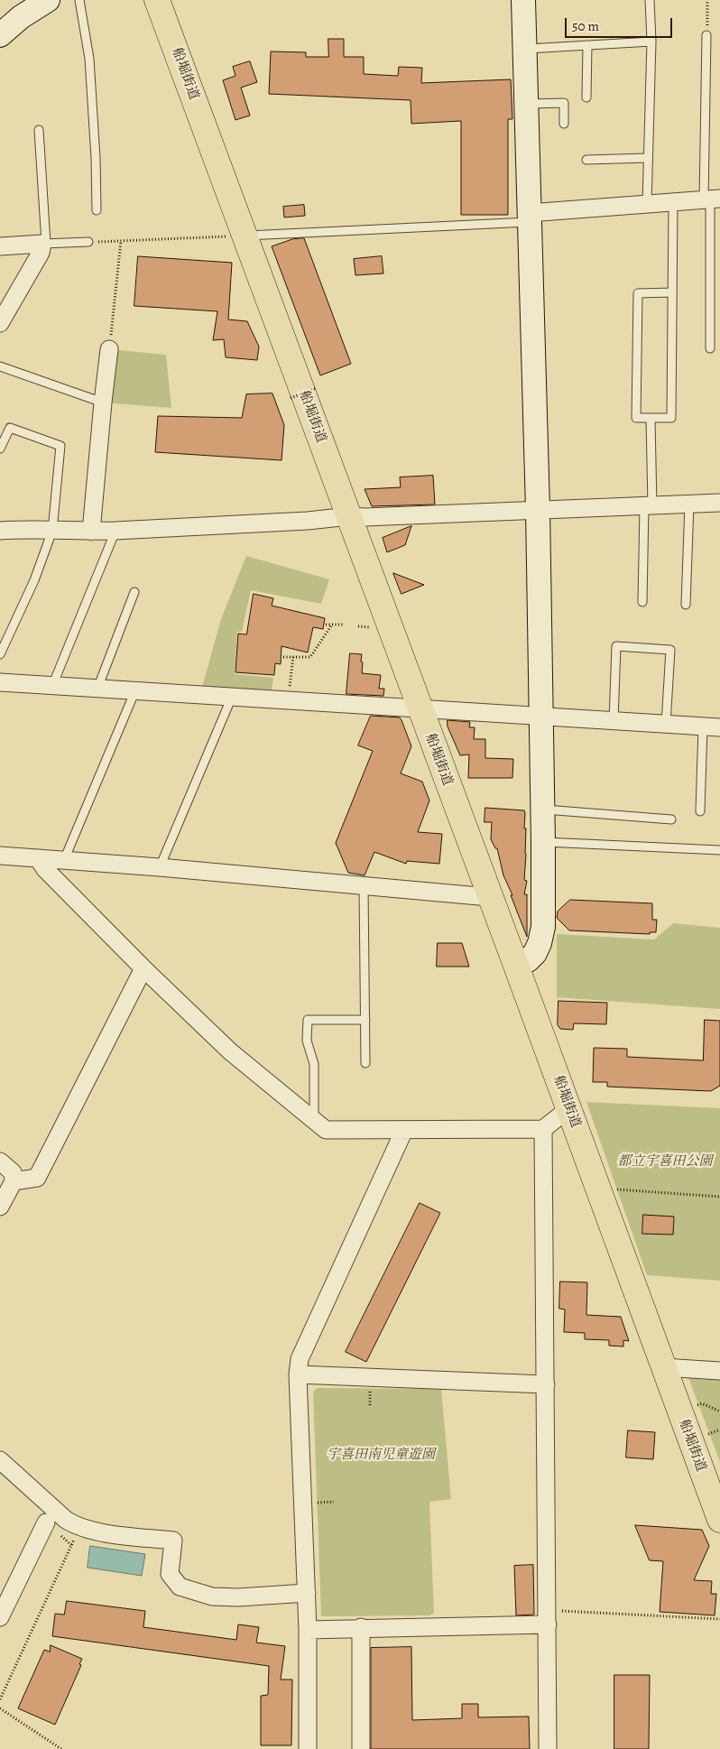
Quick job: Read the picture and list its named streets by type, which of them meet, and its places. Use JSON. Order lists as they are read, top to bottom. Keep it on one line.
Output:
{"streets":{"main road":["船堀街道"]},"parks":["都立宇喜田公園","宇喜田南児童遊園"],"scale_bar":"50 m"}
